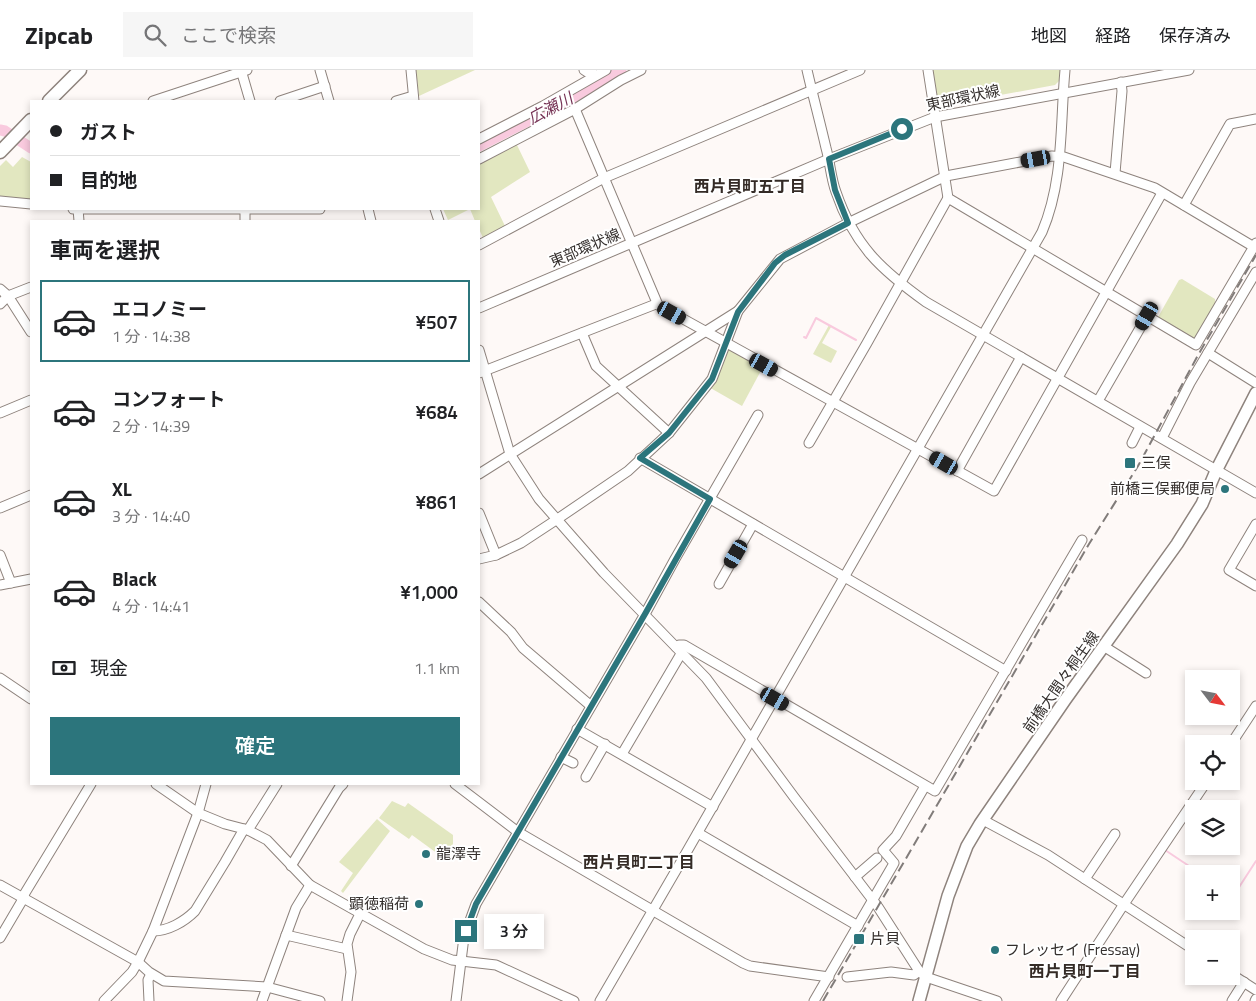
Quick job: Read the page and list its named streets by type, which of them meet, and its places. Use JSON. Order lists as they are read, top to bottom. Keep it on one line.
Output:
{"streets":{"main road":["前橋大間々桐生線"],"street":["東部環状線"]},"districts":["西片貝町五丁目","西片貝町二丁目","西片貝町一丁目"],"water":["広瀬川"],"places":{"transit":["三俣","片貝"],"other":["前橋三俣郵便局","龍澤寺","顕徳稲荷","フレッセイ (Fressay)"]},"north":"bottom right","page":{"header":"Zipcab","search":"ここで検索","nav":["地図","経路","保存済み"],"banner":["ガスト","目的地"],"heading":"車両を選択","list":[{"name":"エコノミー","note":"1 分 · 14:38","value":"¥507"},{"name":"コンフォート","note":"2 分 · 14:39","value":"¥684"},{"name":"XL","note":"3 分 · 14:40","value":"¥861"},{"name":"Black","note":"4 分 · 14:41","value":"¥1,000"}],"pay":["現金","1.1 km"],"map_buttons":["+","−"],"buttons":"確定","bubble":"3 分"}}
